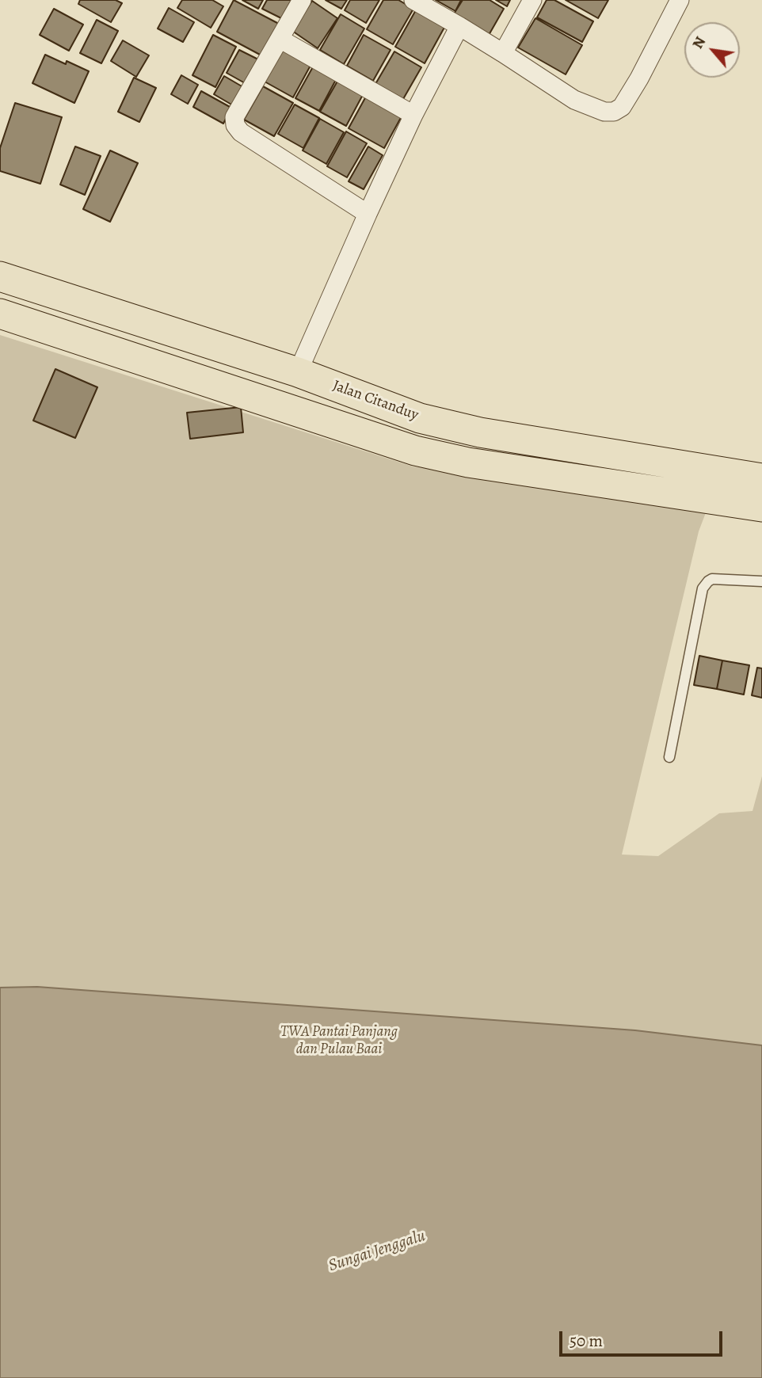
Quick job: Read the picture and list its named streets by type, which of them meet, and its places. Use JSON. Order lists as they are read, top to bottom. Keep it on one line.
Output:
{"streets":{"main road":["Jalan Citanduy"]},"water":["Sungai Jenggalu"],"parks":["TWA Pantai Panjang dan Pulau Baai"],"scale_bar":"50 m","north":"top left"}
